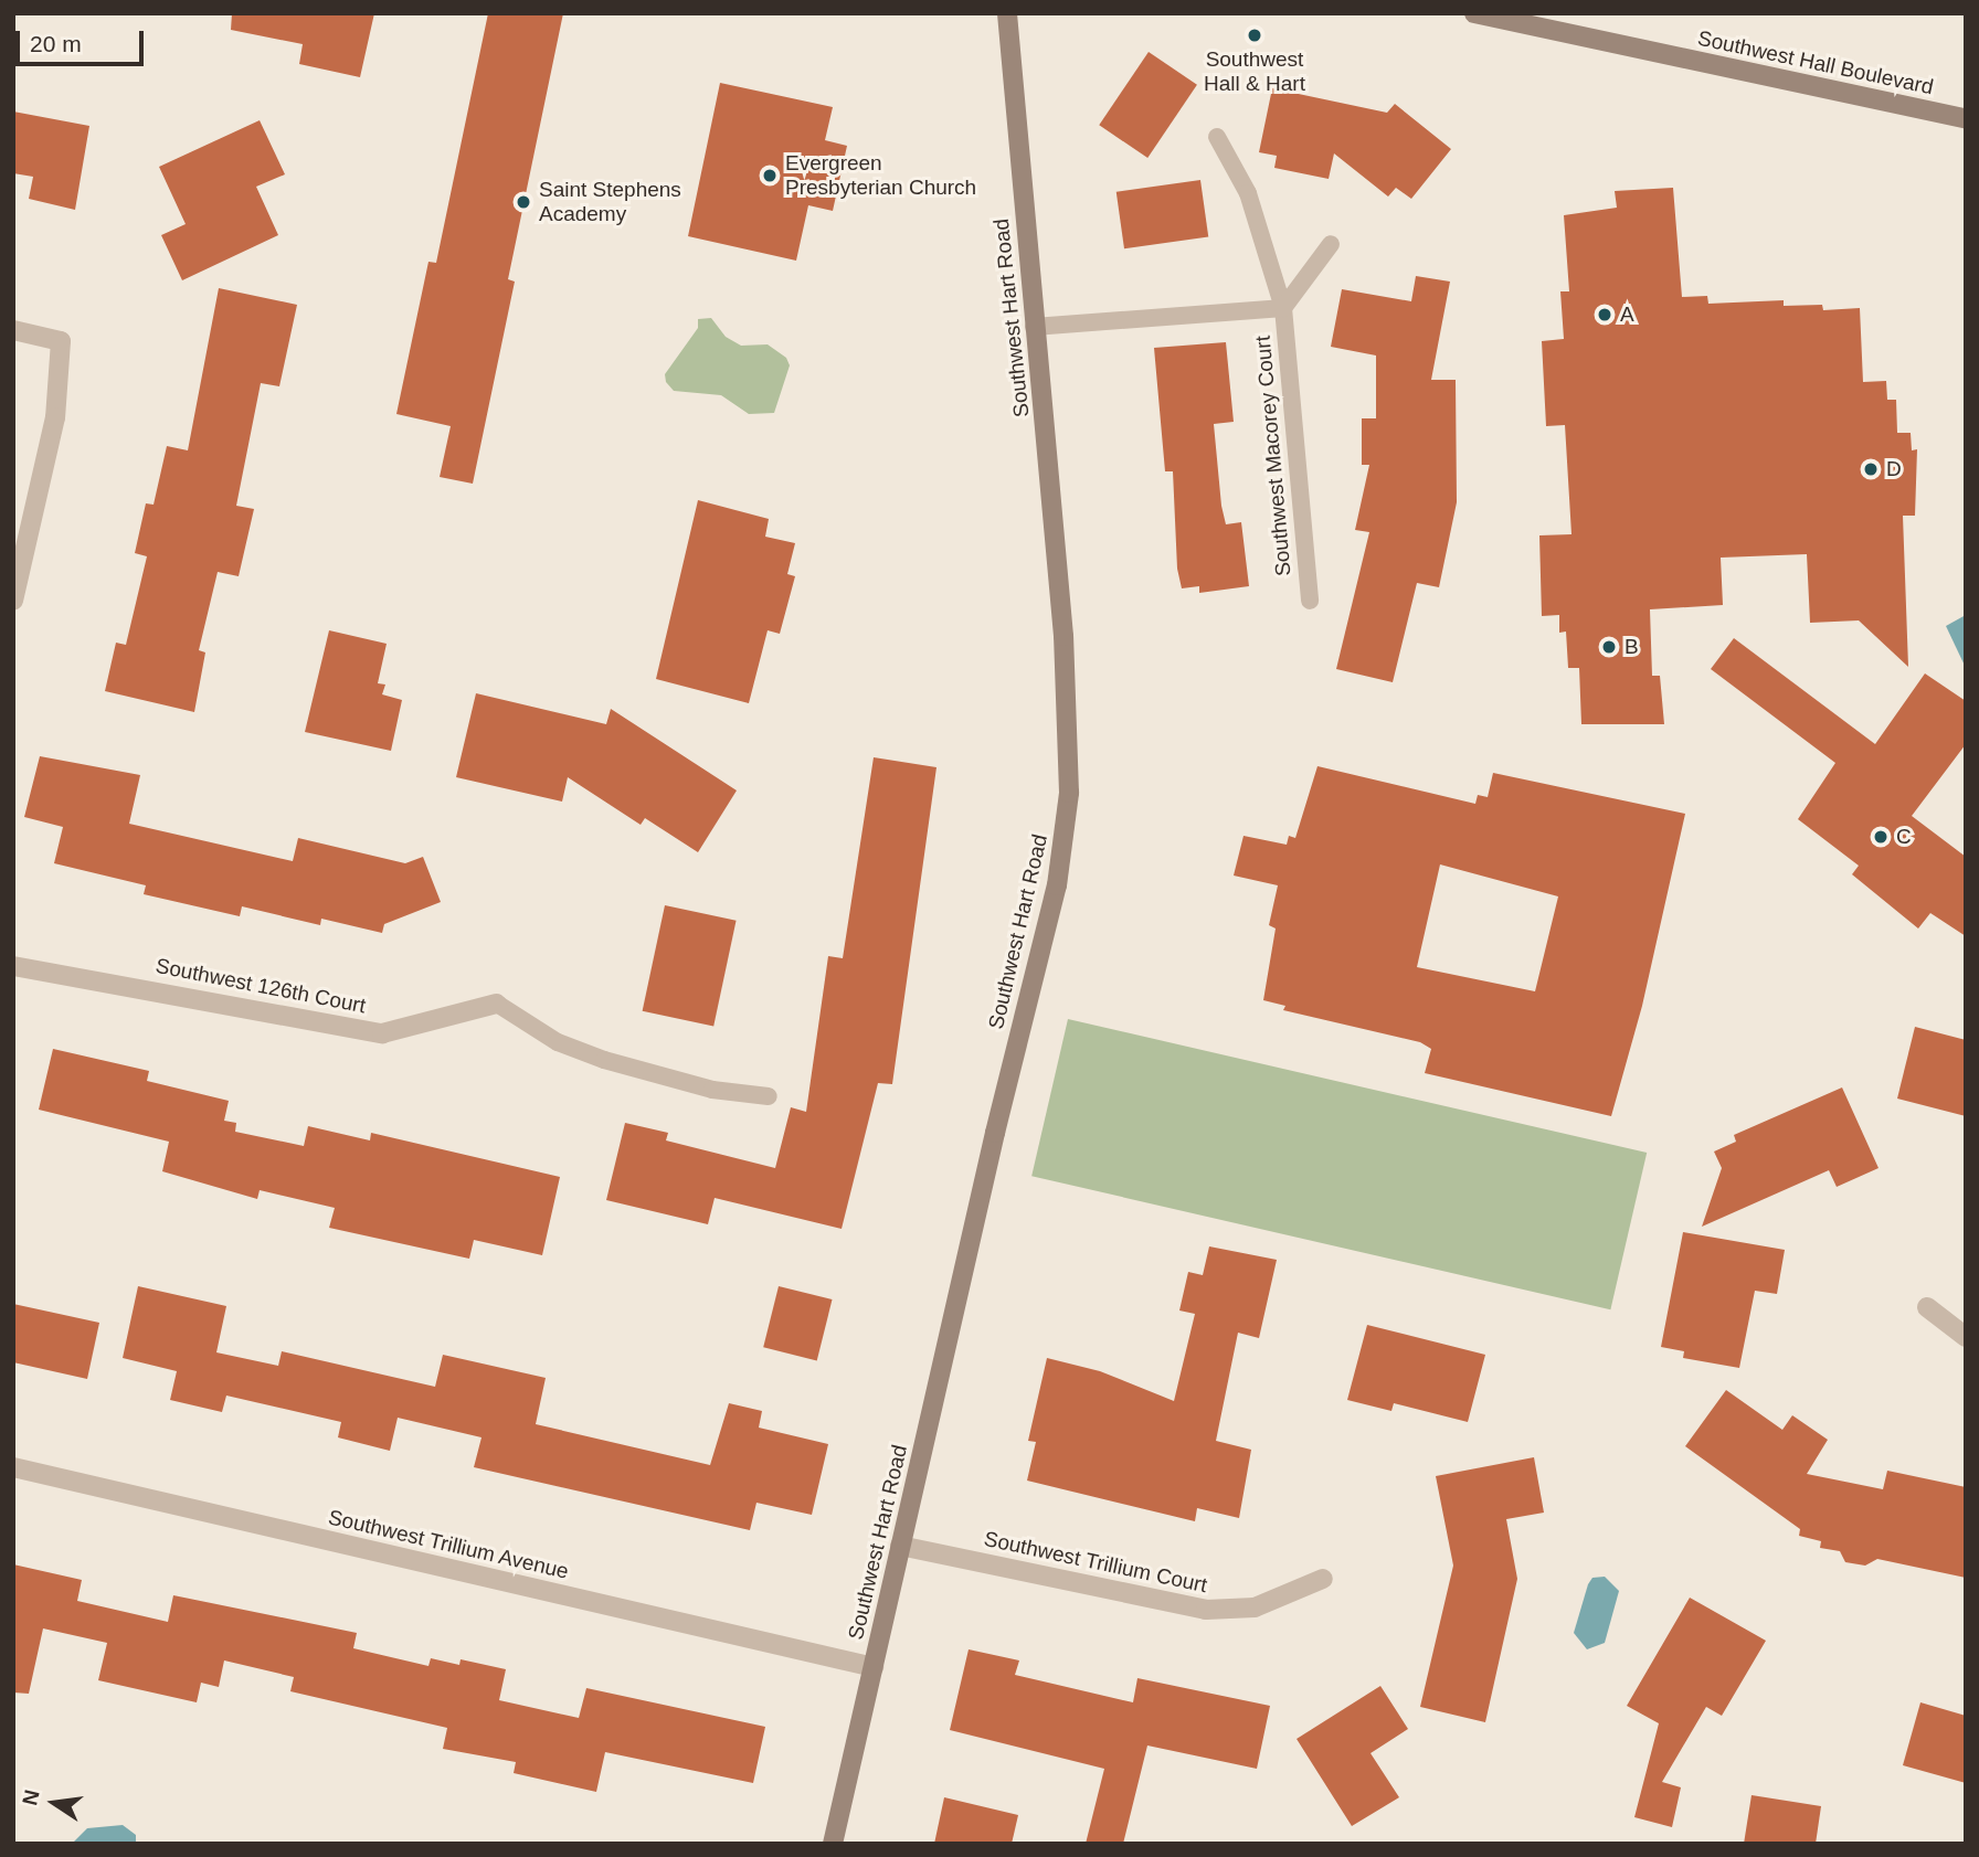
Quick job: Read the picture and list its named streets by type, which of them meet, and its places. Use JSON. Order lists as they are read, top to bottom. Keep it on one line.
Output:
{"streets":{"street":["Southwest Hall Boulevard","Southwest Hart Road","Southwest 126th Court","Southwest Trillium Avenue","Southwest Trillium Court"],"lane":["Southwest Macorey Court"]},"crossings":[["Southwest Hart Road","Southwest Macorey Court"],["Southwest Hart Road","Southwest Trillium Avenue"],["Southwest Hart Road","Southwest Trillium Court"]],"places":["Southwest Hall & Hart","Evergreen Presbyterian Church","Saint Stephens Academy","A","D","B","C"],"scale_bar":"20 m","north":"left"}
